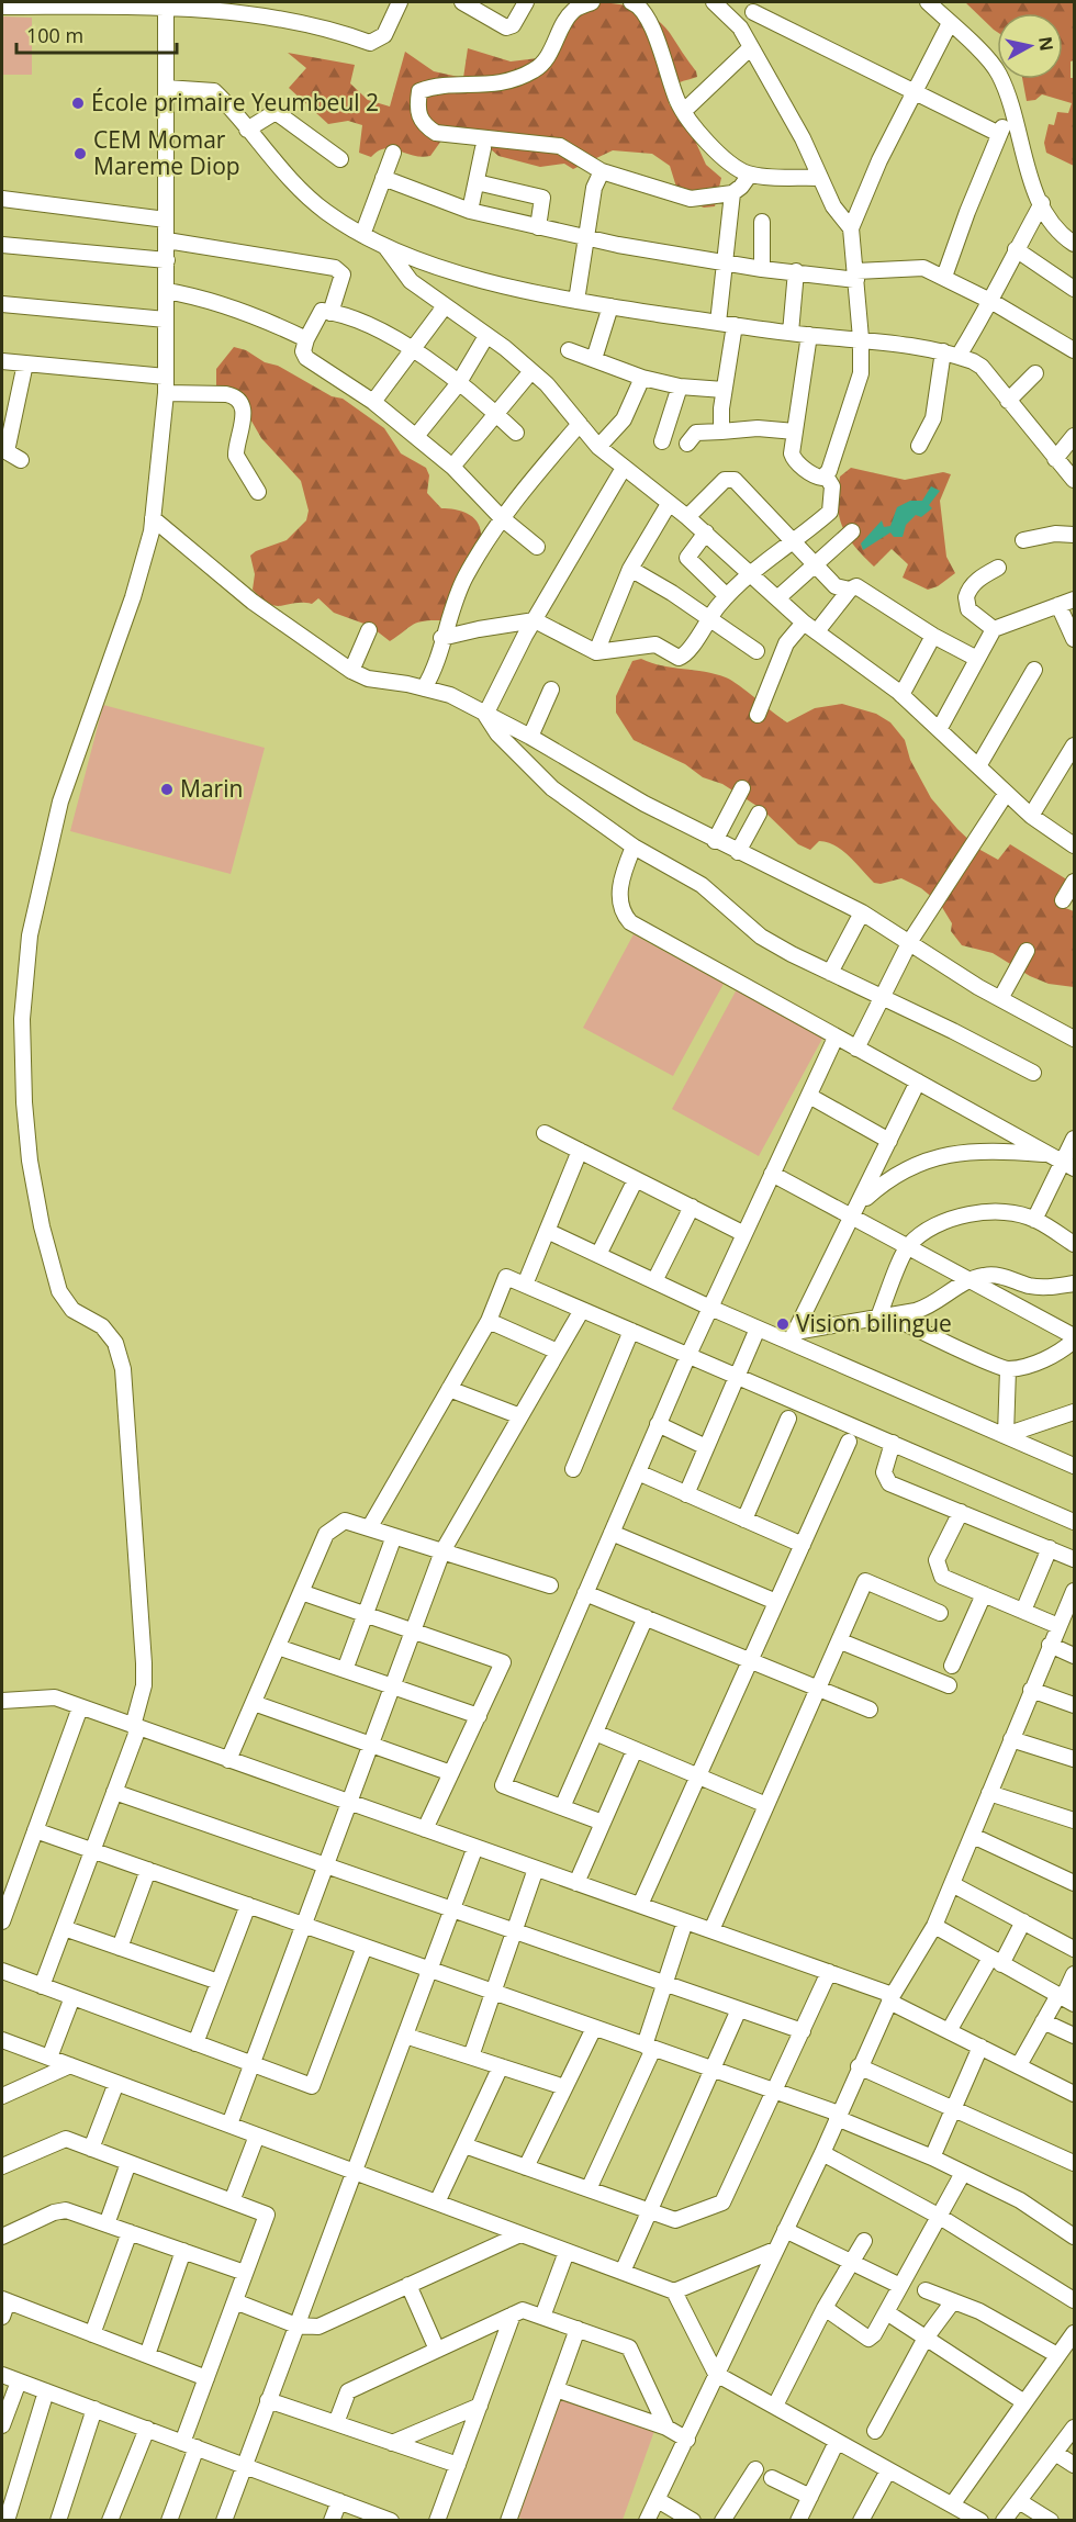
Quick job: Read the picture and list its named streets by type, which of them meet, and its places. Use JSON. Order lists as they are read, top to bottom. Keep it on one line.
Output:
{"places":["École primaire Yeumbeul 2","CEM Momar Mareme Diop","Marin","Vision bilingue"],"scale_bar":"100 m","north":"right"}
